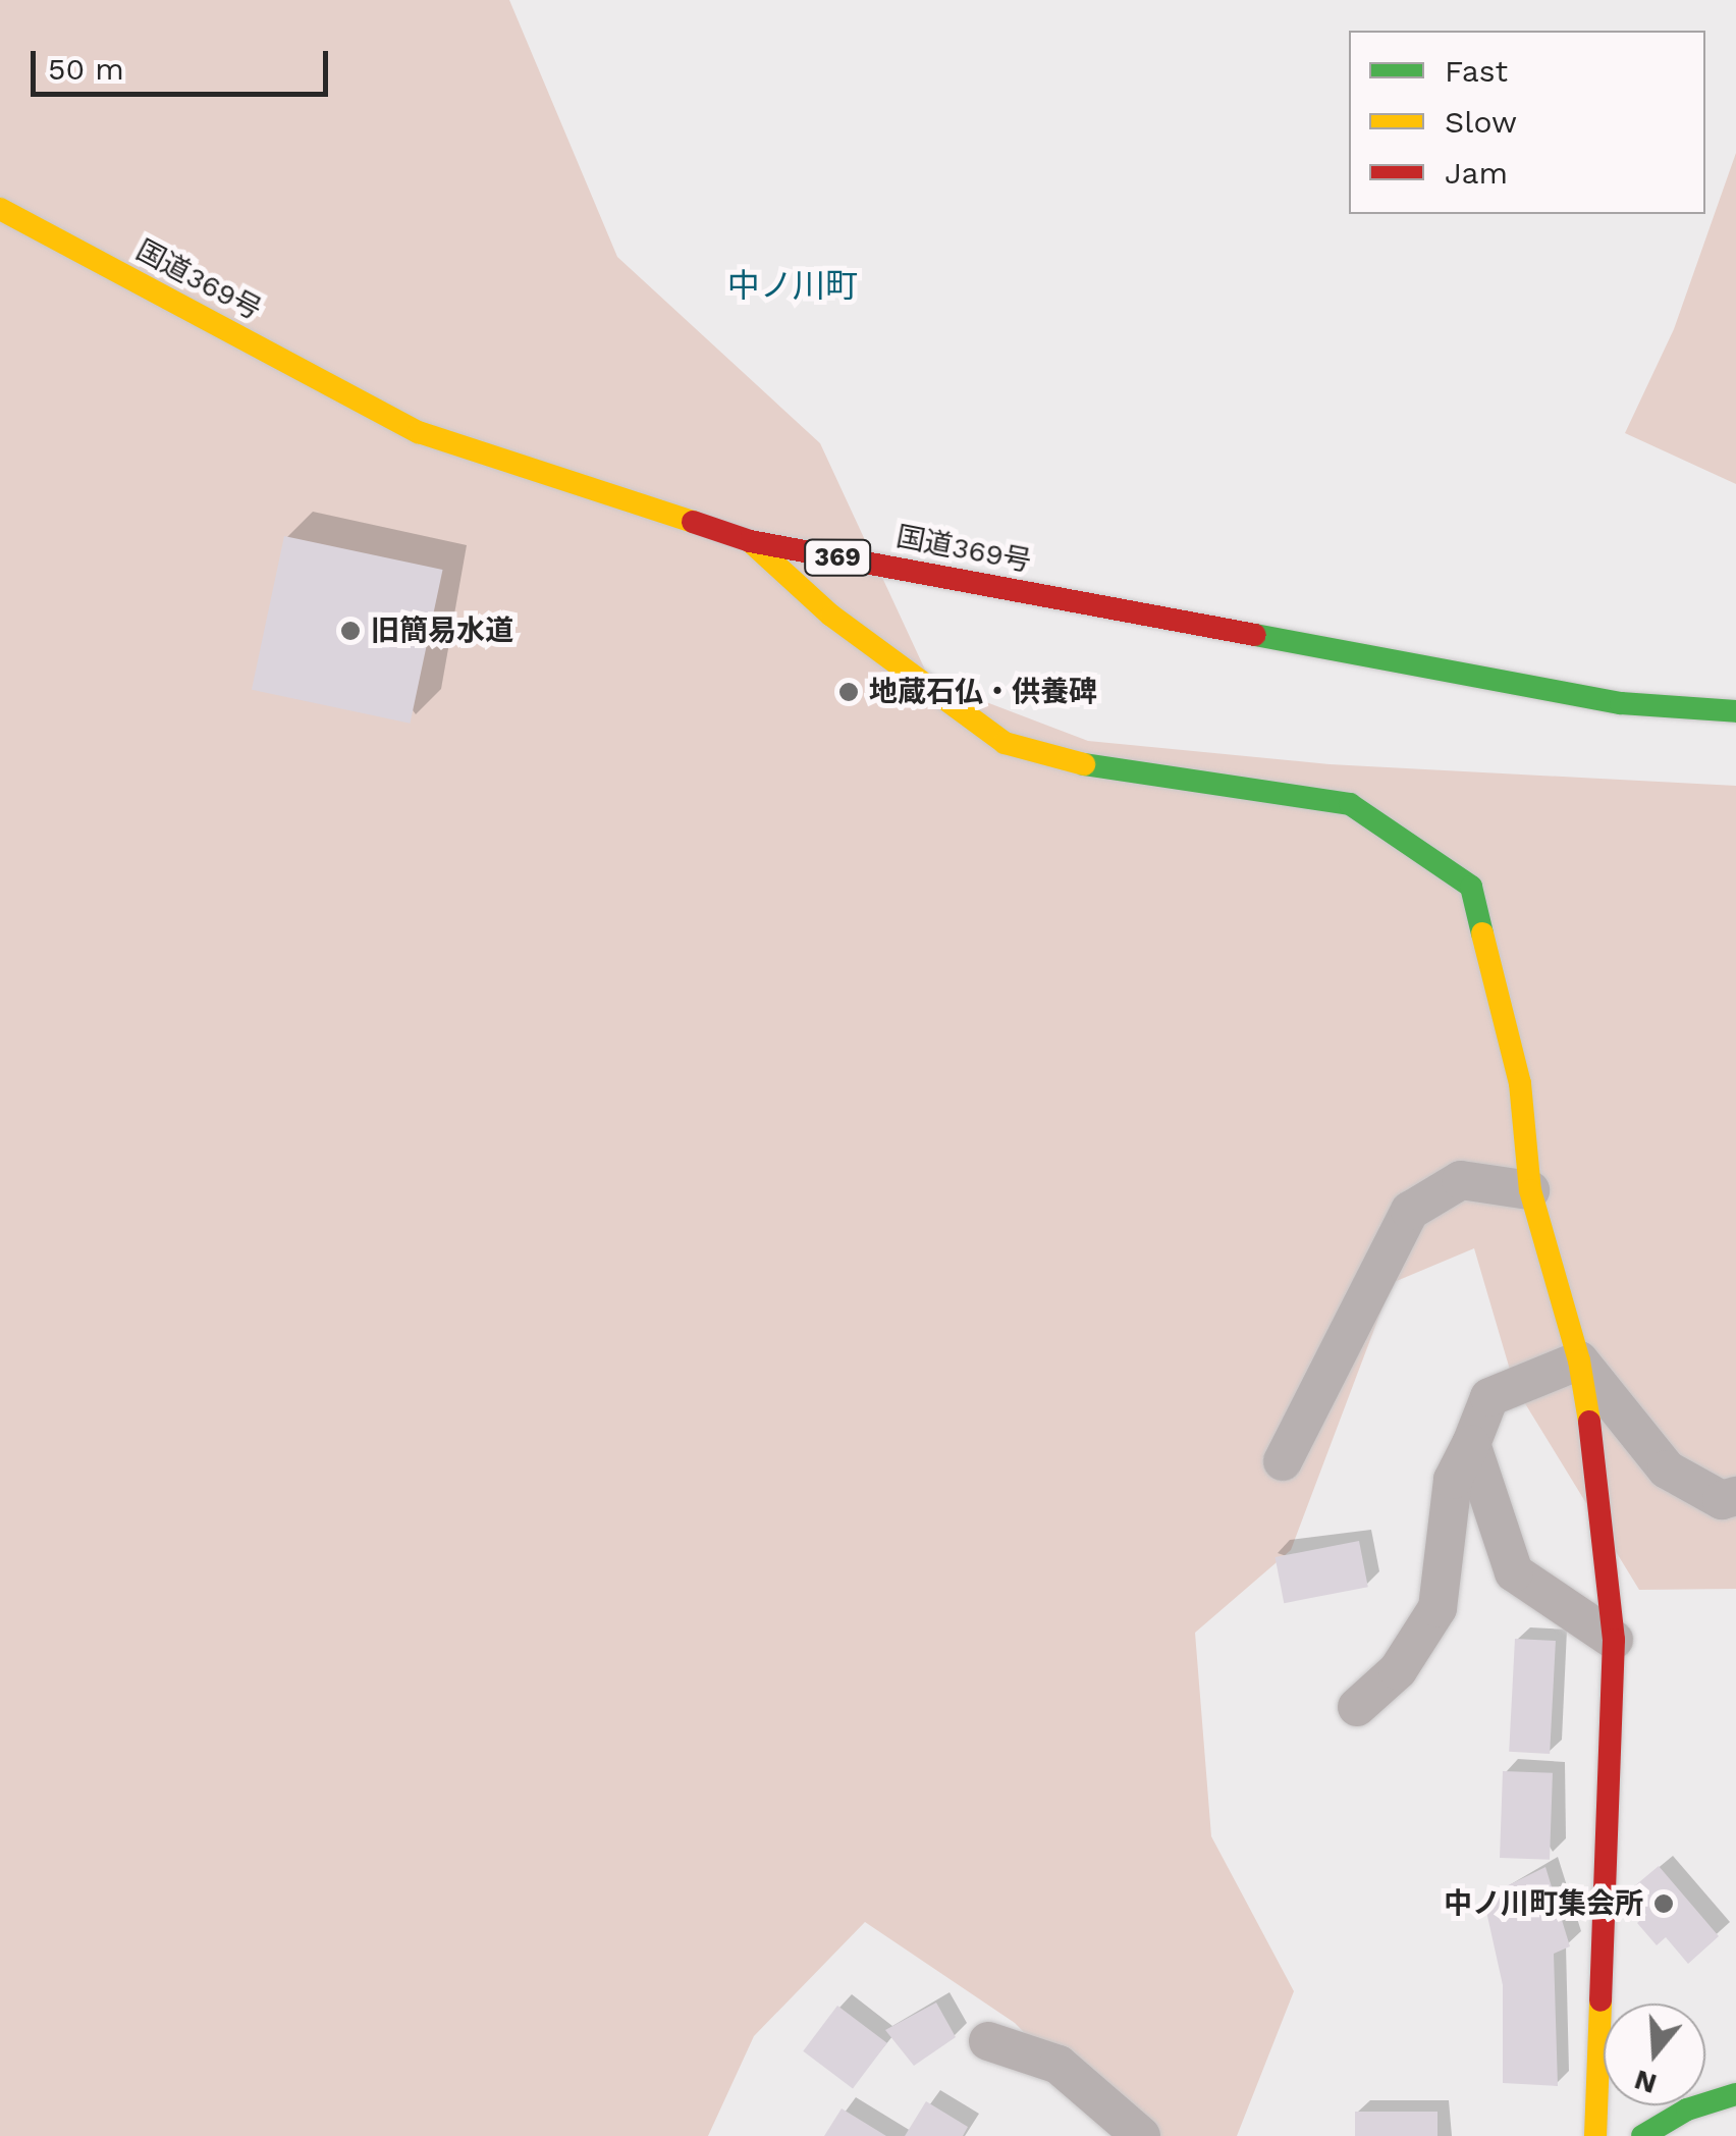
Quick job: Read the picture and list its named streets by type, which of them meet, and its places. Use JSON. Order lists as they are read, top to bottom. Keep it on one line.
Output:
{"streets":{"main road":["国道369号","369"]},"districts":["中ノ川町"],"places":["旧簡易水道","地蔵石仏・供養碑","中ノ川町集会所"],"legend":["Fast","Slow","Jam"],"scale_bar":"50 m","north":"bottom"}
